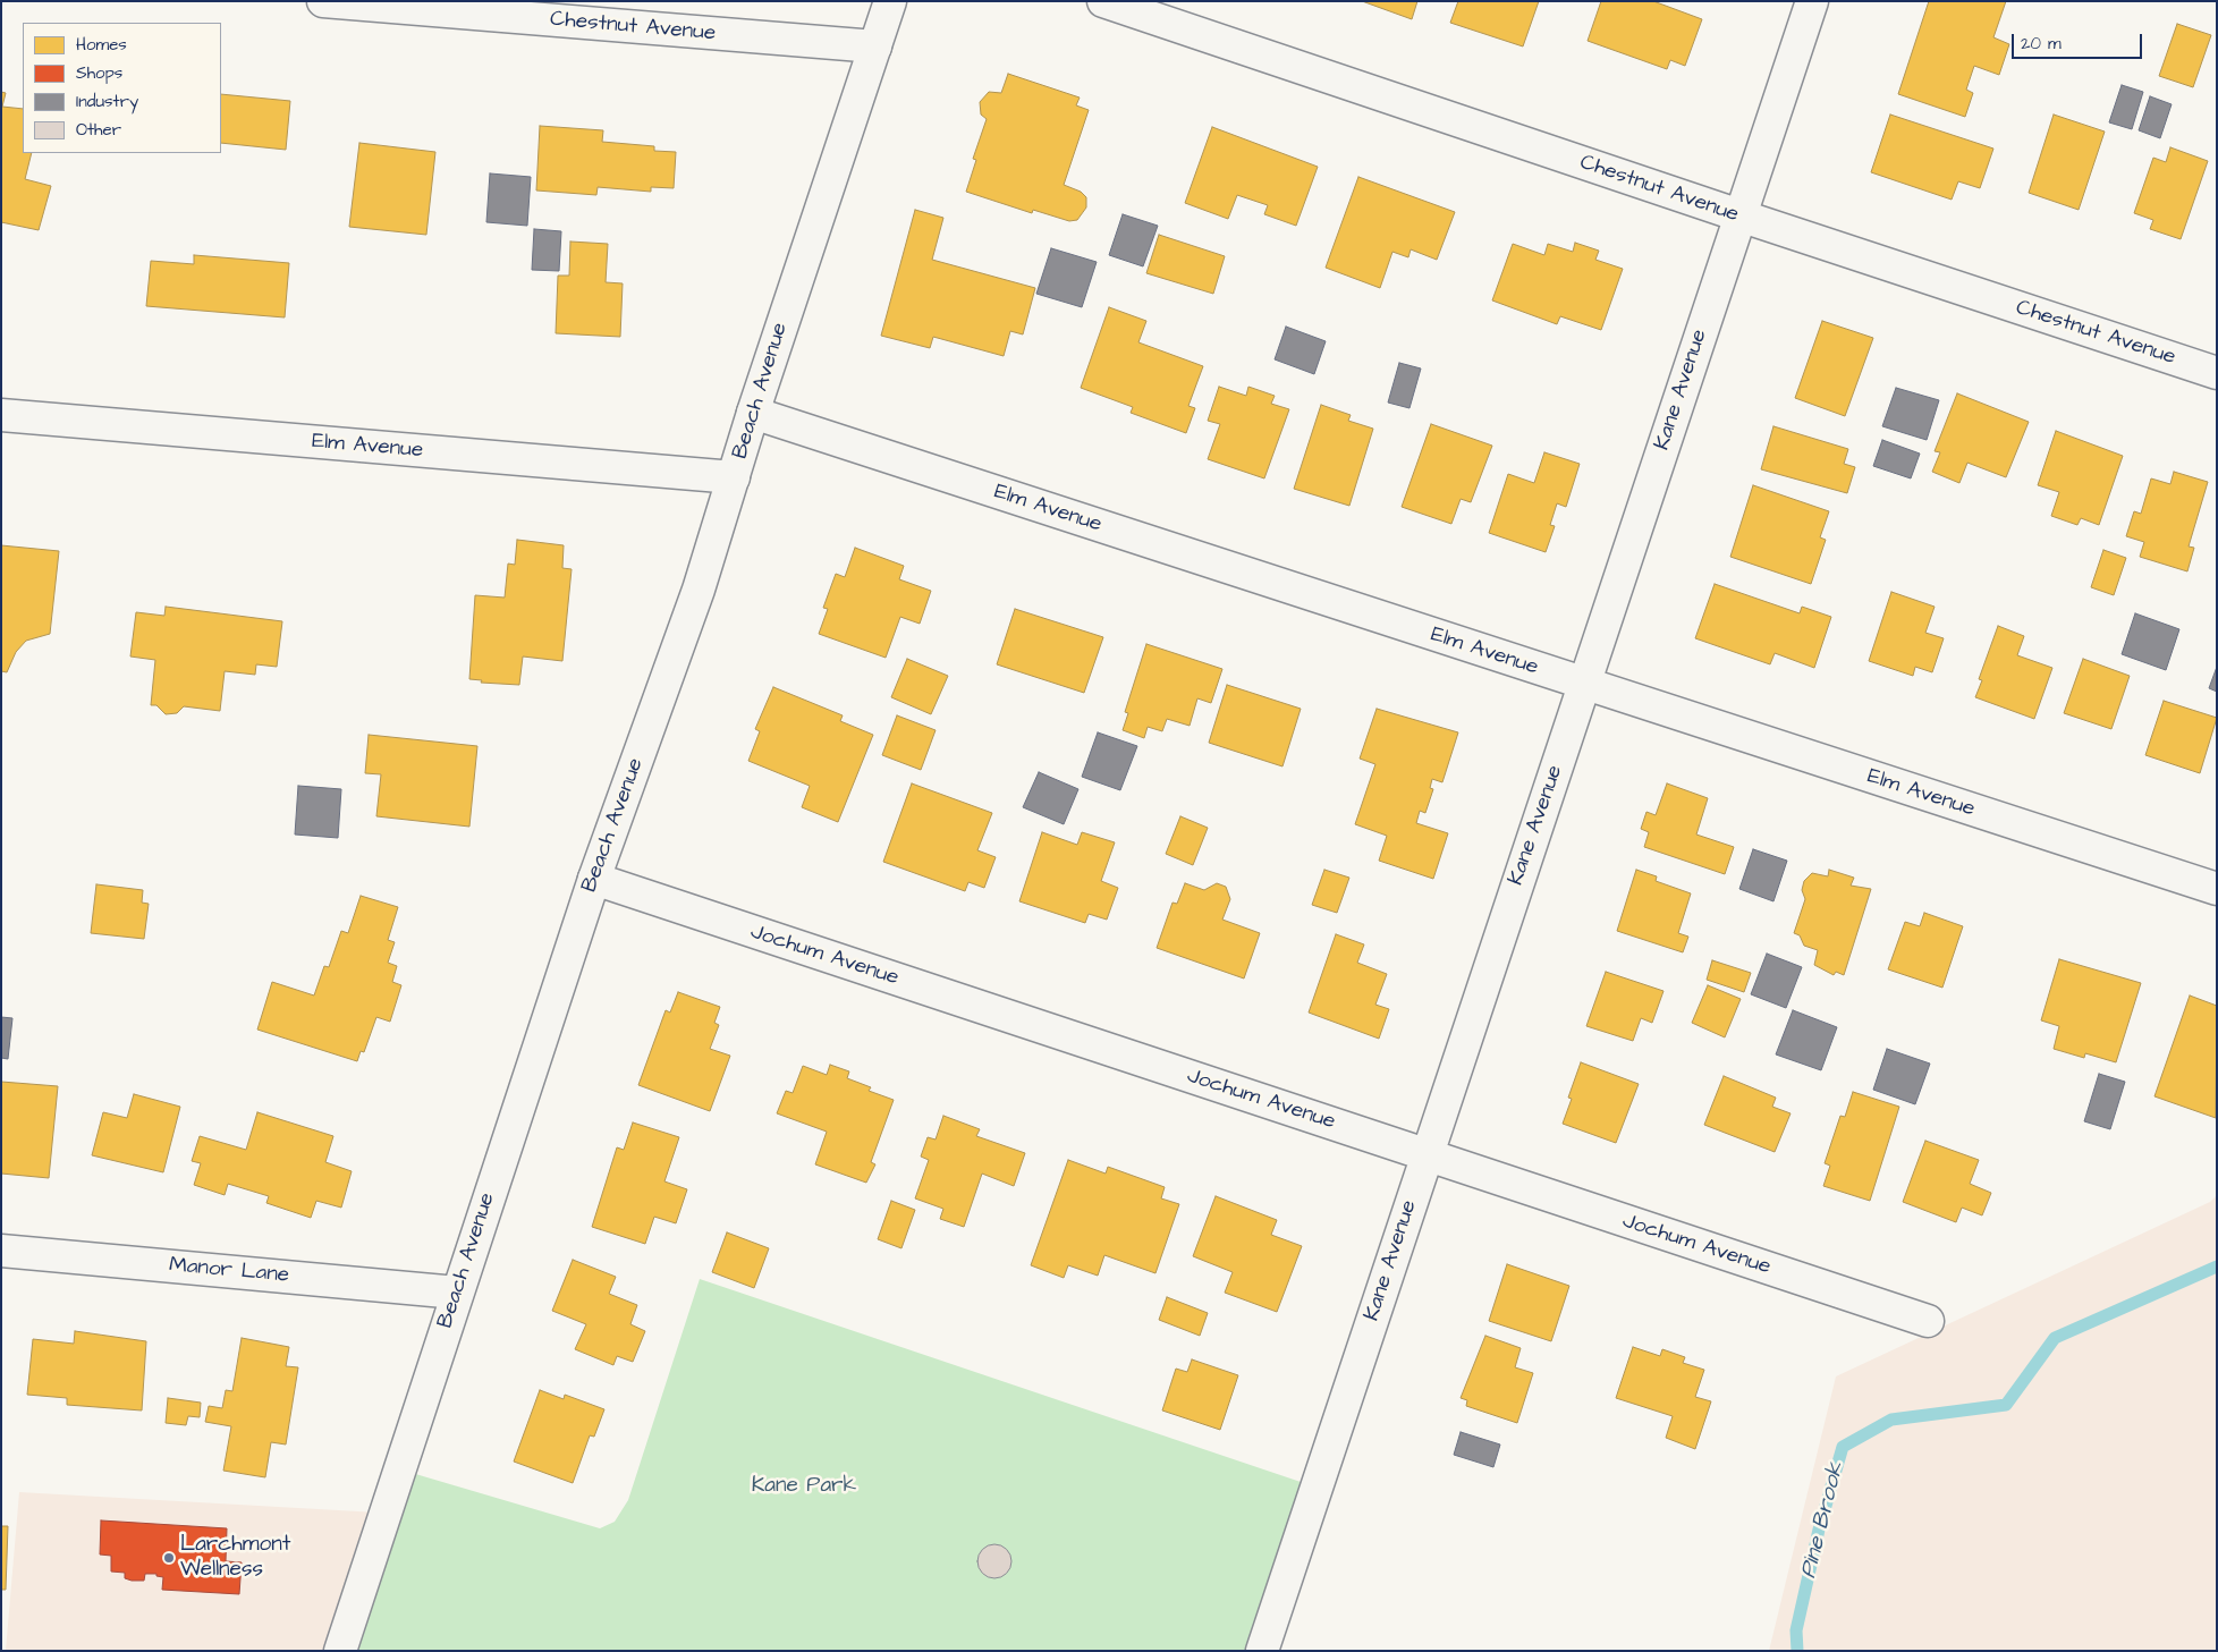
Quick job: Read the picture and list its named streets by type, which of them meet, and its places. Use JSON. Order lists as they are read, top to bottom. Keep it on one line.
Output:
{"streets":{"street":["Chestnut Avenue","Kane Avenue","Beach Avenue","Elm Avenue","Jochum Avenue","Manor Lane"]},"crossings":[["Chestnut Avenue","Kane Avenue"],["Chestnut Avenue","Beach Avenue"],["Kane Avenue","Elm Avenue"],["Kane Avenue","Jochum Avenue"],["Beach Avenue","Elm Avenue"],["Beach Avenue","Jochum Avenue"],["Beach Avenue","Manor Lane"]],"water":["Pine Brook"],"parks":["Kane Park"],"places":["Larchmont Wellness"],"legend":["Homes","Shops","Industry","Other"],"scale_bar":"20 m"}
